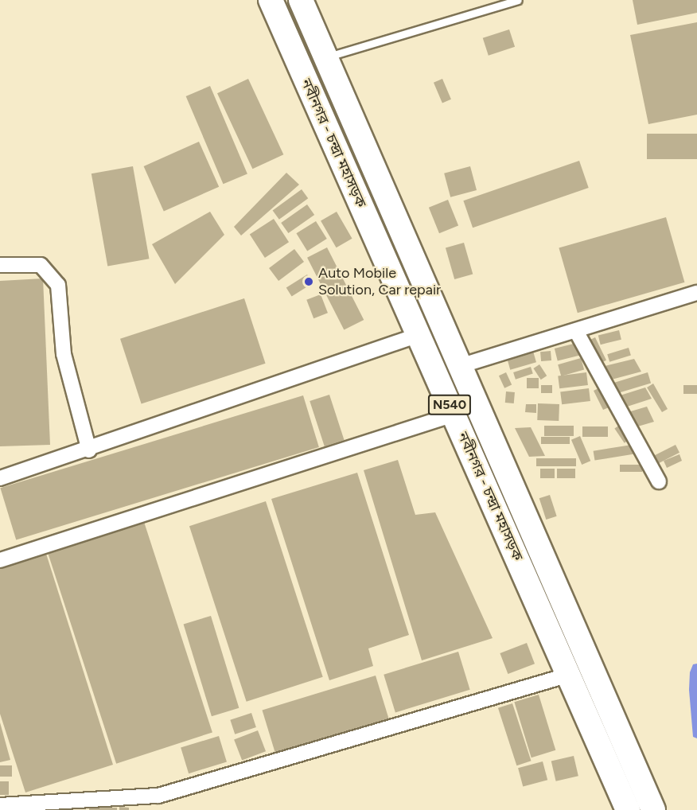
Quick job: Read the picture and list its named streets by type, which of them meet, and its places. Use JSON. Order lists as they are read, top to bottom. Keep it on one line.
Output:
{"streets":{"highway":["নবীনগর - চন্দ্রা মহাসড়ক","N540"]},"places":["Auto Mobile Solution, Car repair"]}
